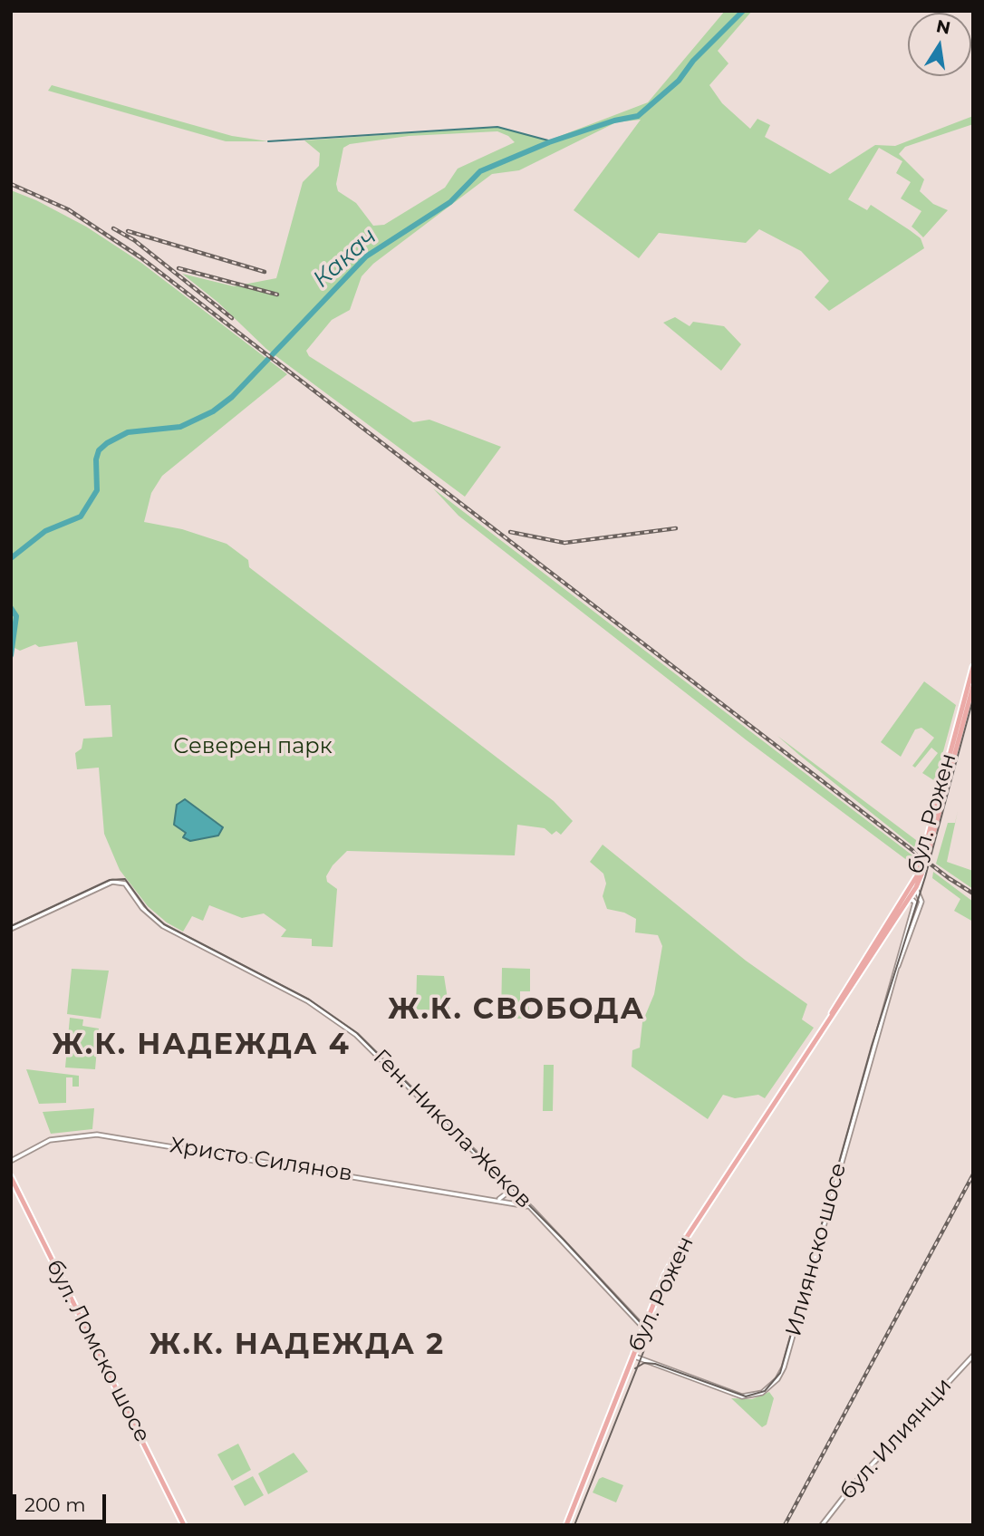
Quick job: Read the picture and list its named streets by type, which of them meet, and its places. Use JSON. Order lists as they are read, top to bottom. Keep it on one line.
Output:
{"streets":{"main road":["бул. Рожен","бул. Ломско шосе"],"street":["Ген. Никола Жеков","Христо Силянов","Илиянско шосе","бул. Илиянци"]},"crossings":[["бул. Рожен","Ген. Никола Жеков"],["бул. Рожен","Илиянско шосе"],["Ген. Никола Жеков","Христо Силянов"]],"districts":["Ж.К. СВОБОДА","Ж.К. НАДЕЖДА 4","Ж.К. НАДЕЖДА 2"],"water":["Какач"],"parks":["Северен парк"],"scale_bar":"200 m","north":"top"}
